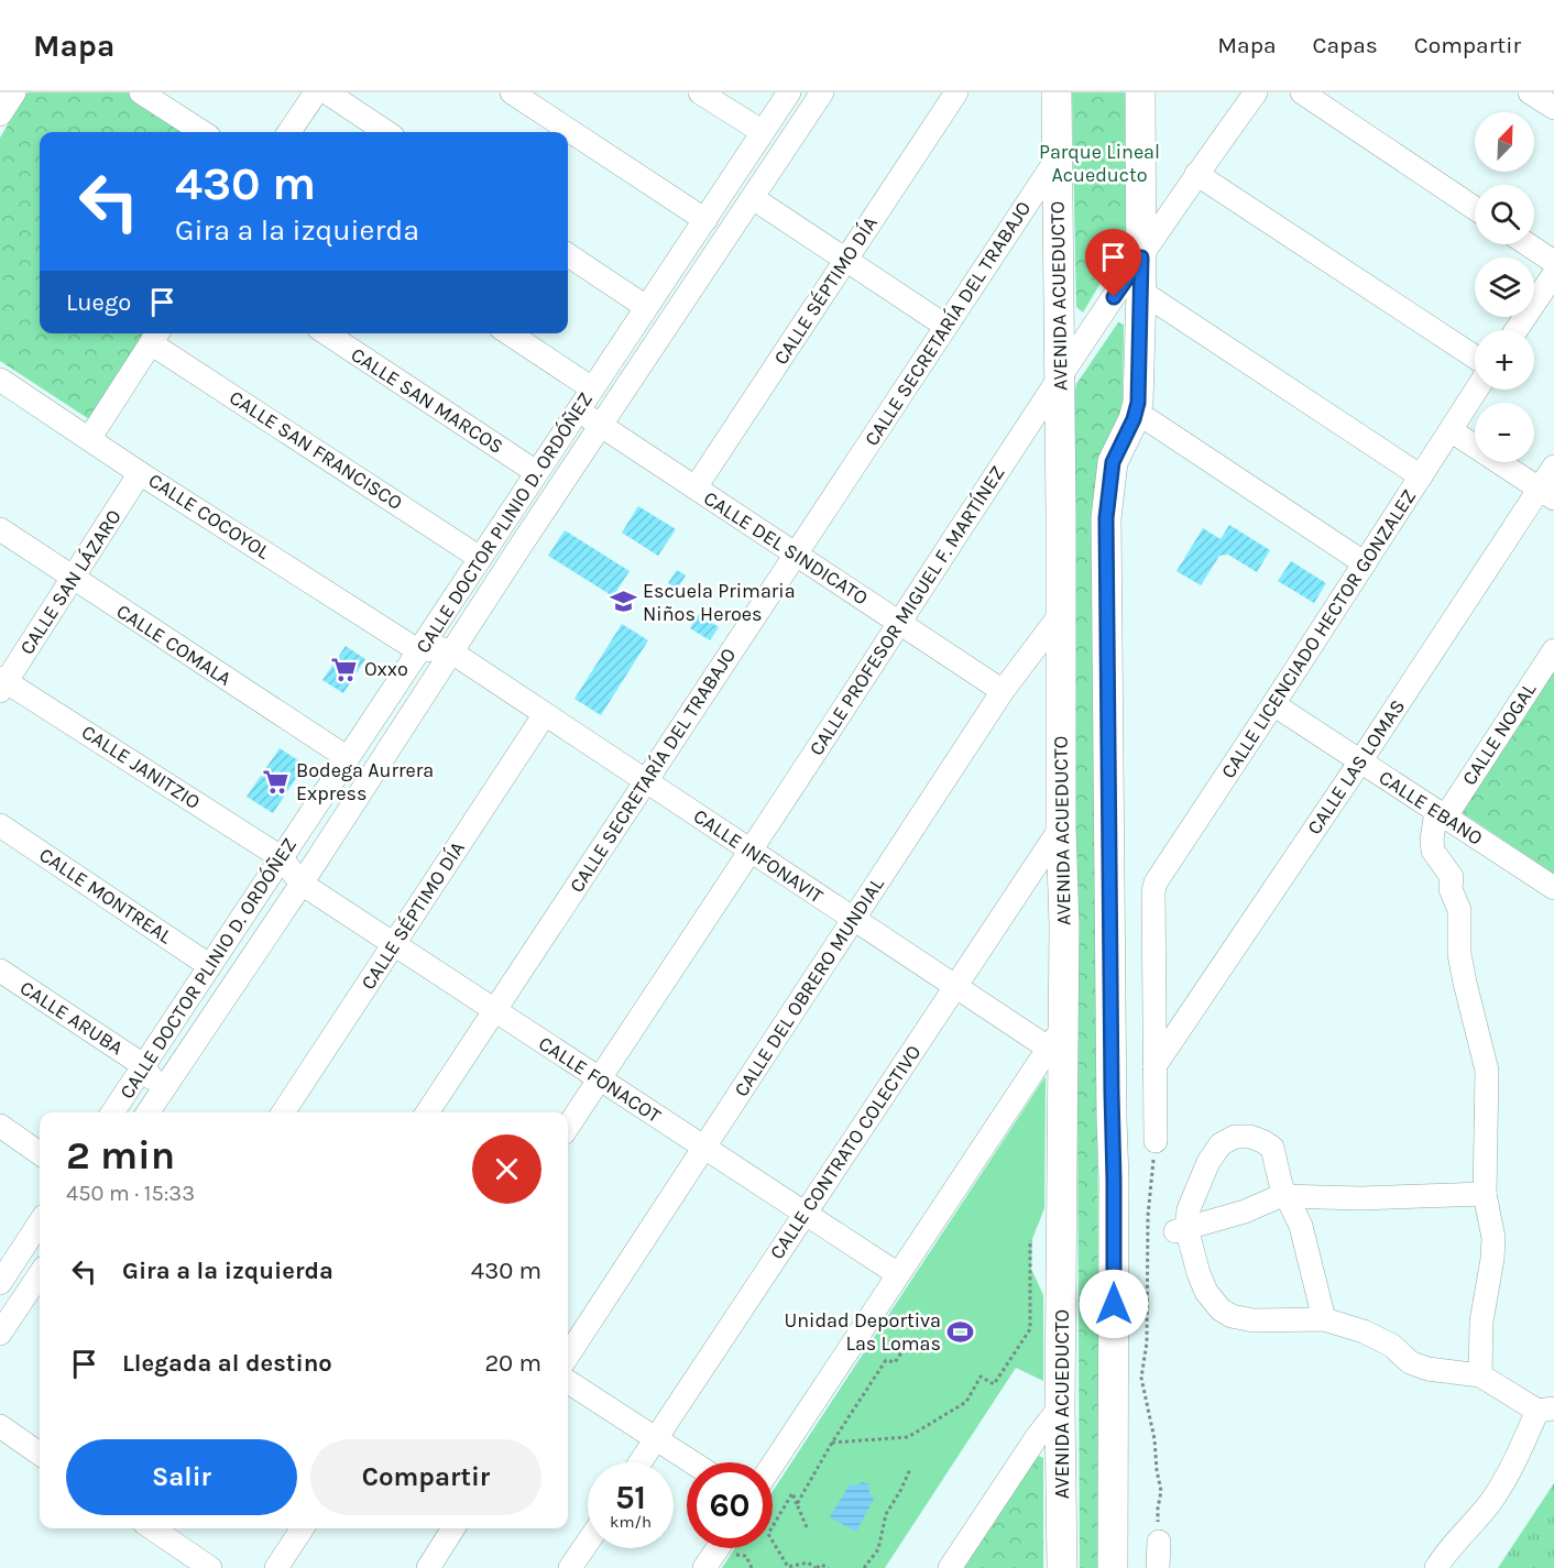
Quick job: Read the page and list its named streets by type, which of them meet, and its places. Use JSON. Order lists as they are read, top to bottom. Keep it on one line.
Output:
{"streets":{"main road":["AVENIDA ACUEDUCTO"],"street":["CALLE SÉPTIMO DÍA","CALLE SECRETARÍA DEL TRABAJO","CALLE SAN MARCOS","CALLE SAN FRANCISCO","CALLE COCOYOL","CALLE DOCTOR PLINIO D. ORDÓÑEZ","CALLE DEL SINDICATO","CALLE SAN LÁZARO","CALLE PROFESOR MIGUEL F. MARTÍNEZ","CALLE LICENCIADO HECTOR GONZALEZ","CALLE COMALA","CALLE NOGAL","CALLE JANITZIO","CALLE LAS LOMAS","CALLE EBANO","CALLE INFONAVIT","CALLE MONTREAL","CALLE DEL OBRERO MUNDIAL","CALLE ARUBA","CALLE FONACOT","CALLE CONTRATO COLECTIVO"]},"crossings":[["CALLE SÉPTIMO DÍA","CALLE DEL SINDICATO"],["CALLE SÉPTIMO DÍA","CALLE INFONAVIT"],["CALLE SÉPTIMO DÍA","CALLE FONACOT"],["AVENIDA ACUEDUCTO","CALLE SECRETARÍA DEL TRABAJO"],["AVENIDA ACUEDUCTO","CALLE PROFESOR MIGUEL F. MARTÍNEZ"],["AVENIDA ACUEDUCTO","CALLE INFONAVIT"],["AVENIDA ACUEDUCTO","CALLE DEL OBRERO MUNDIAL"],["AVENIDA ACUEDUCTO","CALLE CONTRATO COLECTIVO"],["CALLE SECRETARÍA DEL TRABAJO","CALLE DEL SINDICATO"],["CALLE SECRETARÍA DEL TRABAJO","CALLE INFONAVIT"],["CALLE SECRETARÍA DEL TRABAJO","CALLE FONACOT"],["CALLE SAN MARCOS","CALLE DOCTOR PLINIO D. ORDÓÑEZ"],["CALLE SAN FRANCISCO","CALLE DOCTOR PLINIO D. ORDÓÑEZ"],["CALLE COCOYOL","CALLE DOCTOR PLINIO D. ORDÓÑEZ"],["CALLE COCOYOL","CALLE SAN LÁZARO"],["CALLE DOCTOR PLINIO D. ORDÓÑEZ","CALLE DEL SINDICATO"],["CALLE DOCTOR PLINIO D. ORDÓÑEZ","CALLE COMALA"],["CALLE DOCTOR PLINIO D. ORDÓÑEZ","CALLE JANITZIO"],["CALLE DOCTOR PLINIO D. ORDÓÑEZ","CALLE INFONAVIT"],["CALLE DOCTOR PLINIO D. ORDÓÑEZ","CALLE MONTREAL"],["CALLE DOCTOR PLINIO D. ORDÓÑEZ","CALLE ARUBA"],["CALLE DOCTOR PLINIO D. ORDÓÑEZ","CALLE FONACOT"],["CALLE DEL SINDICATO","CALLE PROFESOR MIGUEL F. MARTÍNEZ"],["CALLE DEL SINDICATO","CALLE DEL OBRERO MUNDIAL"],["CALLE SAN LÁZARO","CALLE COMALA"],["CALLE SAN LÁZARO","CALLE JANITZIO"],["CALLE PROFESOR MIGUEL F. MARTÍNEZ","CALLE INFONAVIT"],["CALLE PROFESOR MIGUEL F. MARTÍNEZ","CALLE FONACOT"],["CALLE LICENCIADO HECTOR GONZALEZ","CALLE LAS LOMAS"],["CALLE LICENCIADO HECTOR GONZALEZ","CALLE EBANO"],["CALLE NOGAL","CALLE EBANO"],["CALLE LAS LOMAS","CALLE EBANO"],["CALLE INFONAVIT","CALLE DEL OBRERO MUNDIAL"],["CALLE INFONAVIT","CALLE CONTRATO COLECTIVO"],["CALLE DEL OBRERO MUNDIAL","CALLE FONACOT"],["CALLE FONACOT","CALLE CONTRATO COLECTIVO"]],"parks":["Parque Lineal Acueducto"],"places":{"school or university":["Escuela Primaria Niños Heroes"],"supermarket":["Oxxo","Bodega Aurrera Express"],"sports":["Unidad Deportiva Las Lomas"]},"north":"top right","page":{"header":"Mapa","nav":["Mapa","Capas","Compartir"],"map_buttons":["+","−"],"turn":["430 m","Gira a la izquierda"],"then":"Luego","heading":["2 min","450 m · 15:33"],"list":[{"name":"Gira a la izquierda","value":"430 m"},{"name":"Llegada al destino","value":"20 m"}],"buttons":["Salir","Compartir"],"speed":"51 km/h","limit":"60"}}
